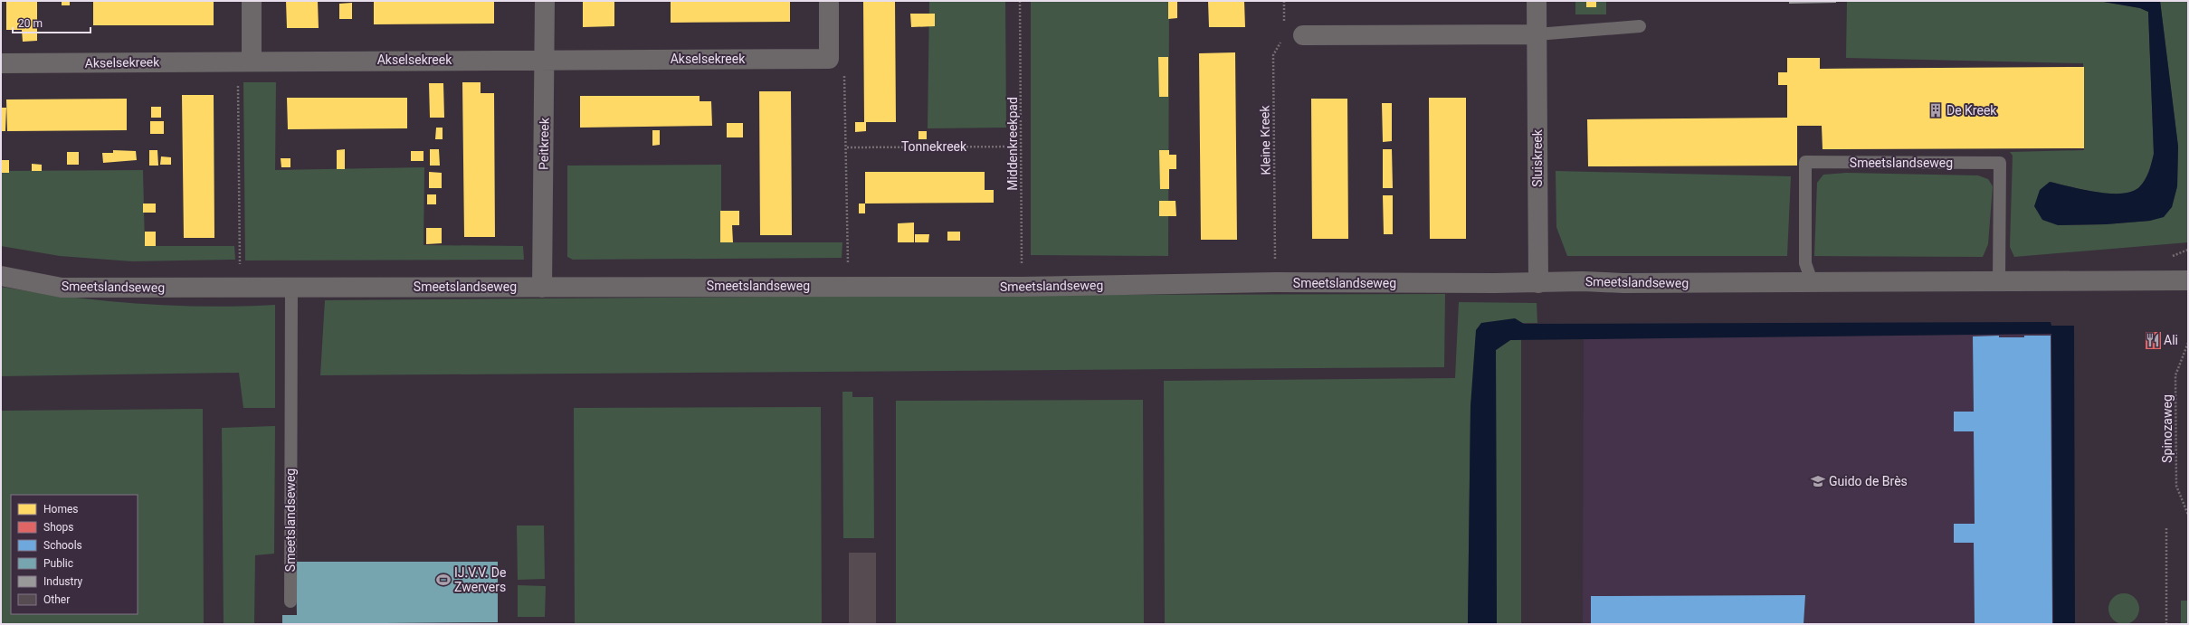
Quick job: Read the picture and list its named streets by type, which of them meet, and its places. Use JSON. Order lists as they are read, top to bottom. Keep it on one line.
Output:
{"streets":{"street":["Akselsekreek","Peitkreek","Sluiskreek","Smeetslandseweg"],"path":["Kleine Kreek","Middenkreekpad","Tonnekreek","Spinozaweg"]},"crossings":[["Akselsekreek","Peitkreek"],["Kleine Kreek","Smeetslandseweg"],["Peitkreek","Smeetslandseweg"],["Middenkreekpad","Tonnekreek"],["Middenkreekpad","Smeetslandseweg"],["Sluiskreek","Smeetslandseweg"]],"places":{"building":["De Kreek"],"restaurant":["Ali"],"school or university":["Guido de Brès"],"sports":["IJ.V.V. De Zwervers"]},"legend":["Homes","Shops","Schools","Public","Industry","Other"],"scale_bar":"20 m"}
